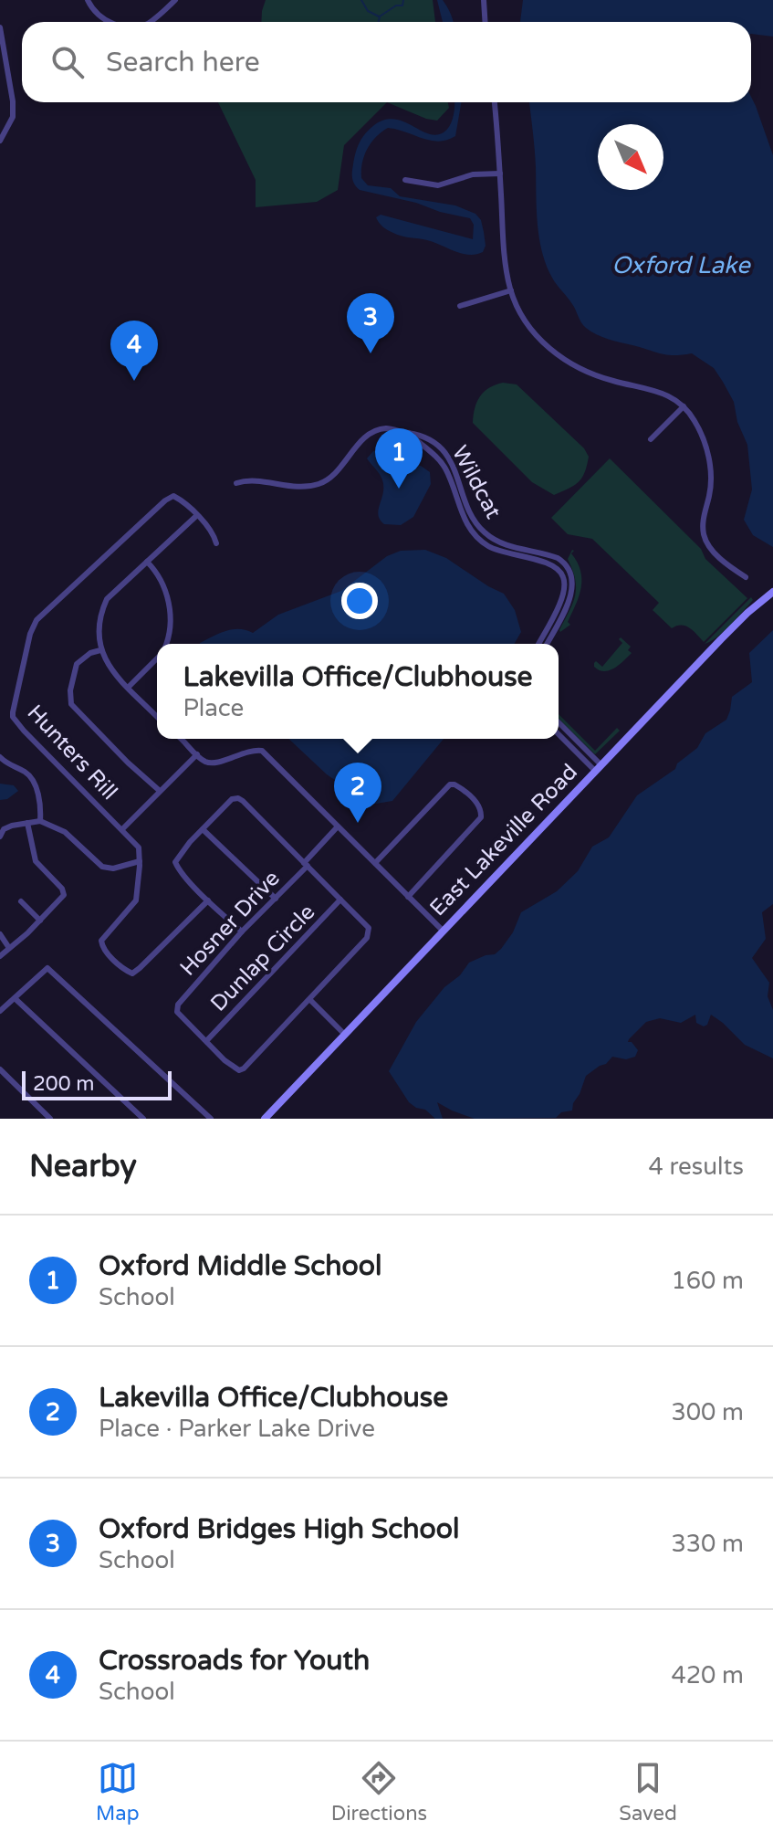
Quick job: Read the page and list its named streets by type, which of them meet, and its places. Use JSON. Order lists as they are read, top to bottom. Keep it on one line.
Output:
{"streets":{"main road":["East Lakeville Road"],"street":["Wildcat","Hunters Rill","Hosner Drive","Dunlap Circle"]},"crossings":[["Hosner Drive","Dunlap Circle"]],"water":["Oxford Lake"],"scale_bar":"200 m","north":"bottom right","page":{"search":"Search here","pins":["3","4","1","2"],"popup":["Lakevilla Office/Clubhouse","Place"],"scale":"200 m","heading":["Nearby","4 results"],"list":[{"mark":"1","name":"Oxford Middle School","note":"School","value":"160 m"},{"mark":"2","name":"Lakevilla Office/Clubhouse","note":"Place · Parker Lake Drive","value":"300 m"},{"mark":"3","name":"Oxford Bridges High School","note":"School","value":"330 m"},{"mark":"4","name":"Crossroads for Youth","note":"School","value":"420 m"}],"nav":["Map","Directions","Saved"]}}
